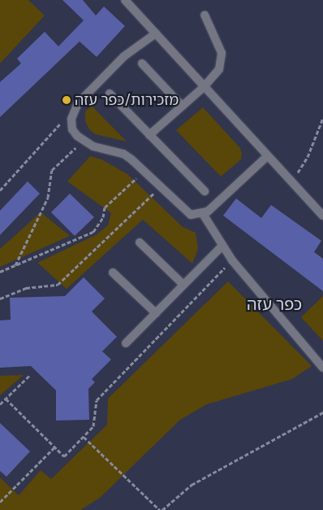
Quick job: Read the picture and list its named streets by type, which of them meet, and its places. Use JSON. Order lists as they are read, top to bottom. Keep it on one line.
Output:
{"districts":["כפר עזה"],"places":["מזכירות/כפר עזה"]}
